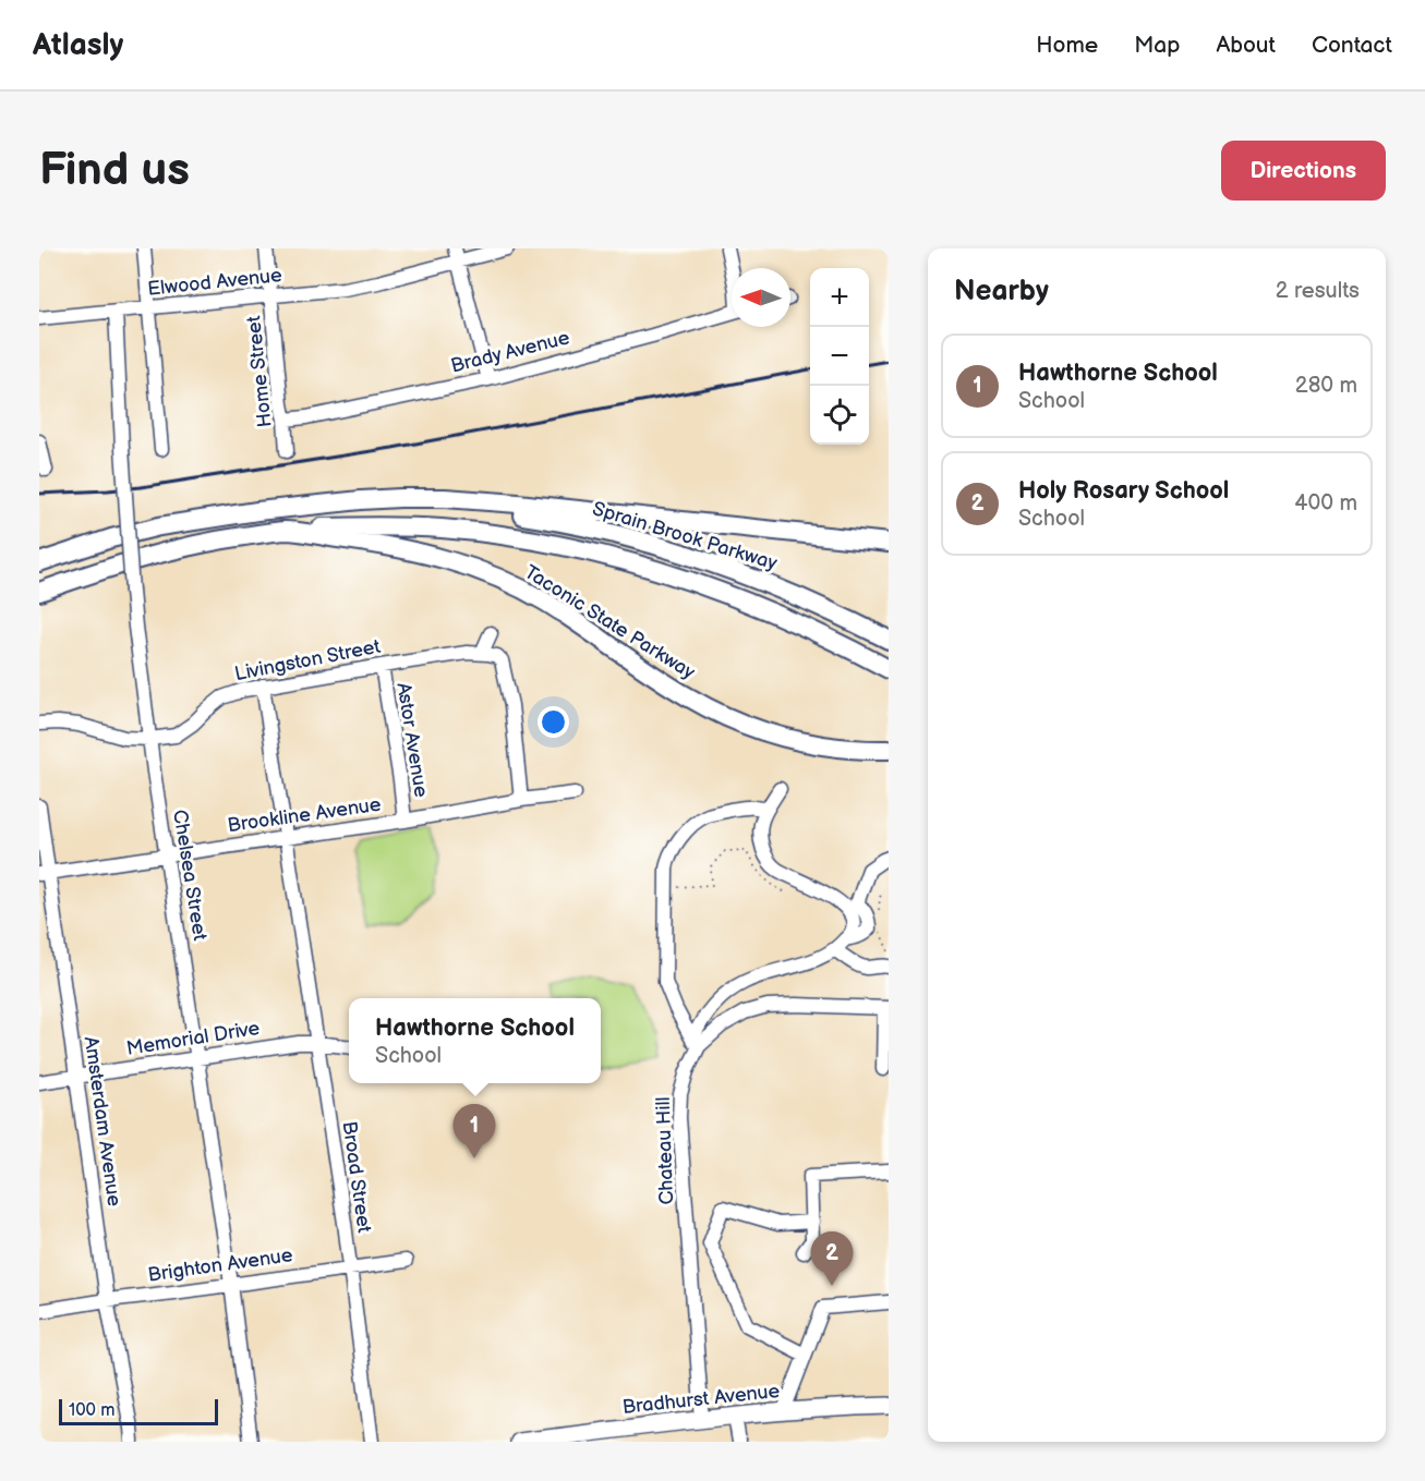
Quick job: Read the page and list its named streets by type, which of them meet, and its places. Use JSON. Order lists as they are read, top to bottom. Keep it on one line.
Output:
{"streets":{"highway":["Sprain Brook Parkway","Taconic State Parkway"],"main road":["Bradhurst Avenue"],"street":["Elwood Avenue","Brady Avenue","Home Street","Livingston Street","Astor Avenue","Brookline Avenue","Chelsea Street","Memorial Drive","Amsterdam Avenue","Chateau Hill","Broad Street","Brighton Avenue"]},"crossings":[["Elwood Avenue","Home Street"],["Elwood Avenue","Chelsea Street"],["Brady Avenue","Home Street"],["Sprain Brook Parkway","Taconic State Parkway"],["Livingston Street","Astor Avenue"],["Livingston Street","Chelsea Street"],["Livingston Street","Broad Street"],["Astor Avenue","Brookline Avenue"],["Brookline Avenue","Chelsea Street"],["Brookline Avenue","Amsterdam Avenue"],["Brookline Avenue","Broad Street"],["Chelsea Street","Memorial Drive"],["Chelsea Street","Brighton Avenue"],["Memorial Drive","Amsterdam Avenue"],["Memorial Drive","Broad Street"],["Amsterdam Avenue","Brighton Avenue"],["Chateau Hill","Bradhurst Avenue"],["Broad Street","Brighton Avenue"]],"scale_bar":"100 m","north":"left","page":{"header":"Atlasly","nav":["Home","Map","About","Contact"],"buttons":"Directions","title":"Find us","heading":["Nearby","2 results"],"map_buttons":["+","−"],"list":[{"mark":"1","name":"Hawthorne School","note":"School","value":"280 m"},{"mark":"2","name":"Holy Rosary School","note":"School","value":"400 m"}],"popup":["Hawthorne School","School"],"pins":["1","2"],"scale":"100 m"}}
